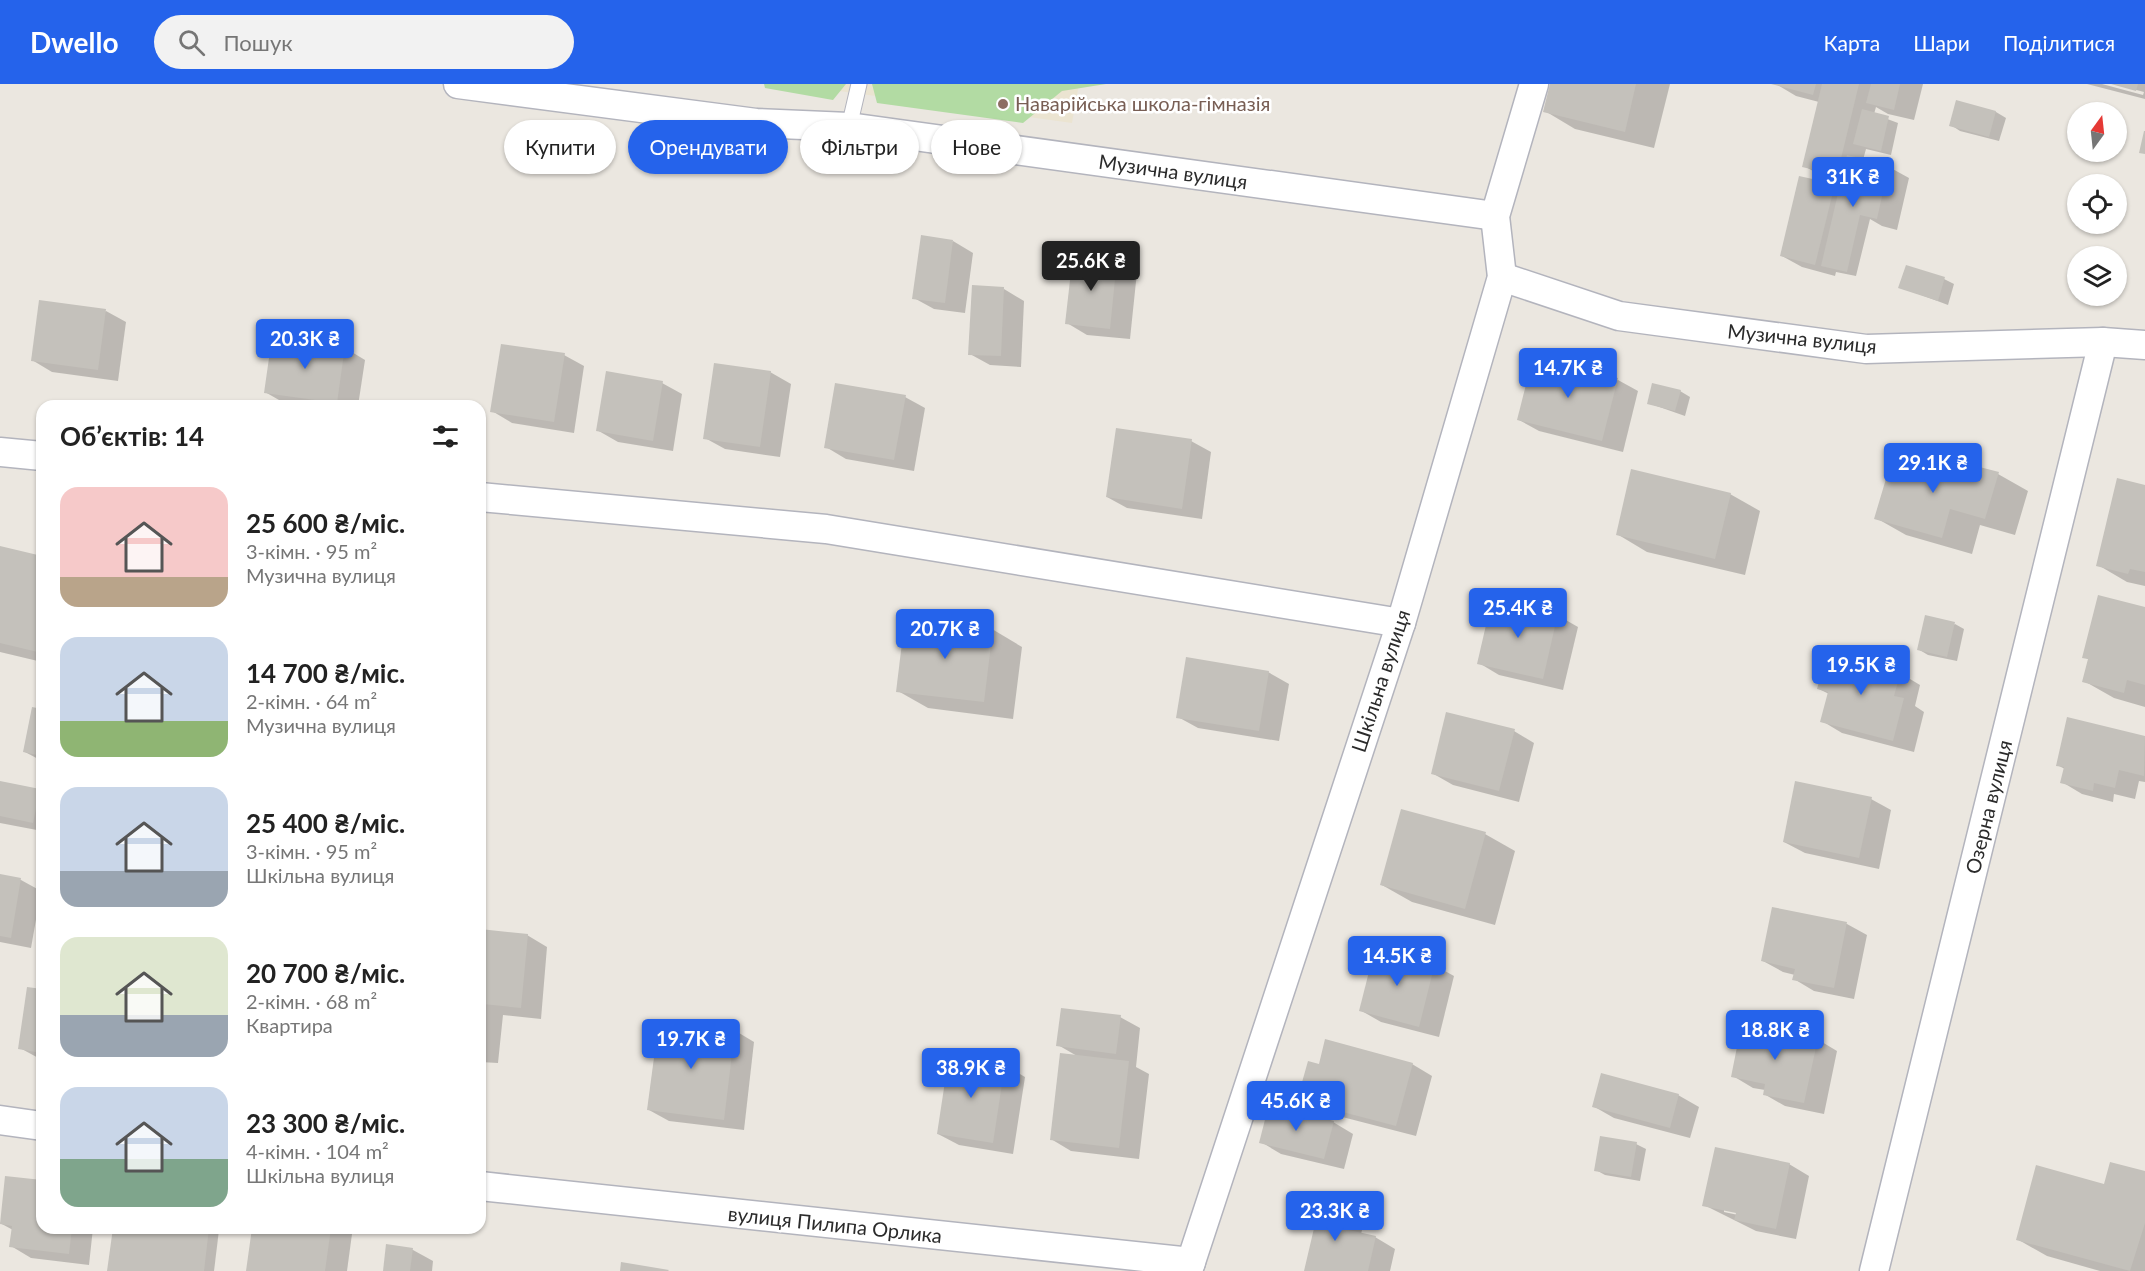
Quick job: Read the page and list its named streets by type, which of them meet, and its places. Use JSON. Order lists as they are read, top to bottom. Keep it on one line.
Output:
{"streets":{"street":["Музична вулиця","Шкільна вулиця","Озерна вулиця","вулиця Пилипа Орлика"]},"crossings":[["Музична вулиця","Шкільна вулиця"],["Музична вулиця","Озерна вулиця"],["Шкільна вулиця","вулиця Пилипа Орлика"]],"places":["Наварійська школа-гімназія"],"north":"top","page":{"header":"Dwello","search":"Пошук","nav":["Карта","Шари","Поділитися"],"chip":["Купити","Орендувати","Фільтри","Нове"],"price":["31K ₴","25.6K ₴","20.3K ₴","14.7K ₴","29.1K ₴","25.4K ₴","20.7K ₴","19.5K ₴","14.5K ₴","18.8K ₴","19.7K ₴","38.9K ₴","45.6K ₴","23.3K ₴"],"heading":"Об’єктів: 14","list":[{"name":"25 600 ₴/міс.","note":"3-кімн. · 95 m² · Музична вулиця"},{"name":"14 700 ₴/міс.","note":"2-кімн. · 64 m² · Музична вулиця"},{"name":"25 400 ₴/міс.","note":"3-кімн. · 95 m² · Шкільна вулиця"},{"name":"20 700 ₴/міс.","note":"2-кімн. · 68 m² · Квартира"},{"name":"23 300 ₴/міс.","note":"4-кімн. · 104 m² · Шкільна вулиця"}]}}
